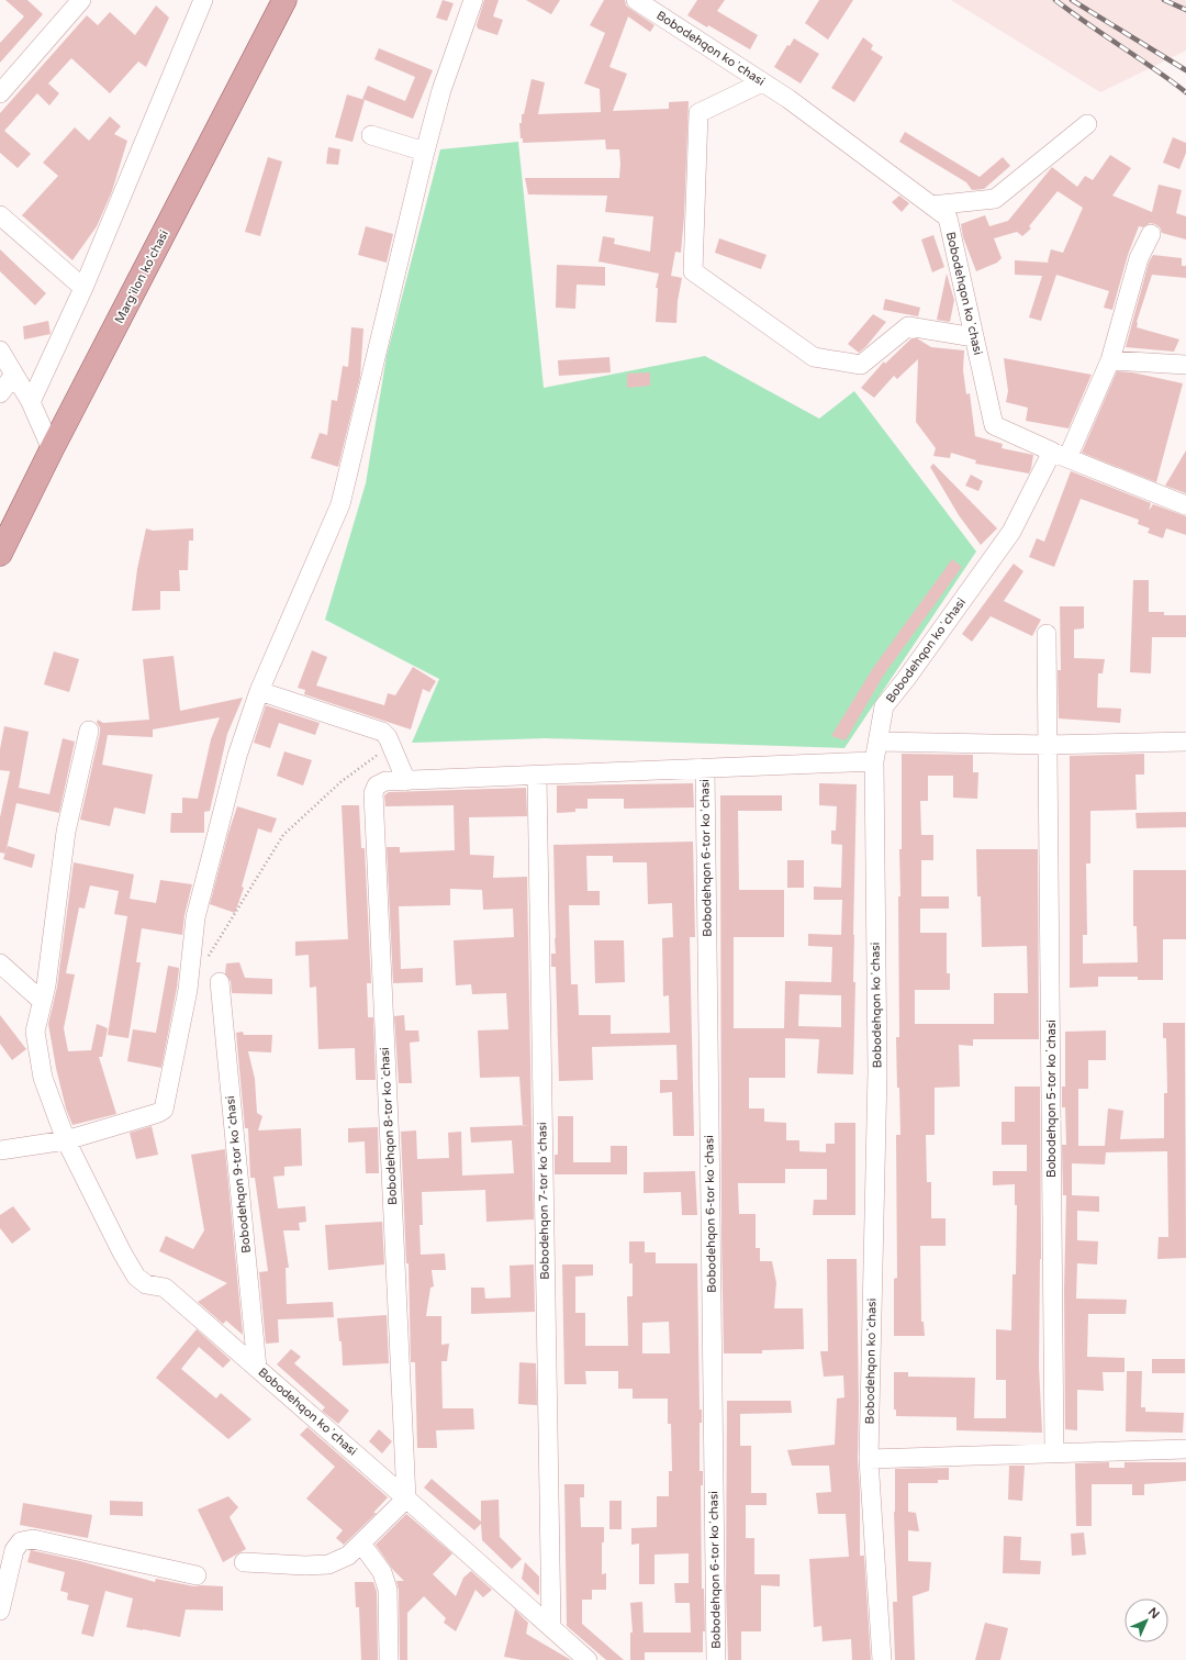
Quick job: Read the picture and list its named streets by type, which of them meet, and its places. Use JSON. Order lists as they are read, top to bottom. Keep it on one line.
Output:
{"streets":{"main road":["Marg'ilon ko'chasi"],"street":["Bobodehqon koʼchasi","Bobodehqon 6-tor koʼchasi","Bobodehqon 5-tor koʼchasi","Bobodehqon 8-tor koʼchasi","Bobodehqon 9-tor koʼchasi","Bobodehqon 7-tor koʼchasi"]},"crossings":[["Bobodehqon koʼchasi","Bobodehqon 8-tor koʼchasi"],["Bobodehqon koʼchasi","Bobodehqon 9-tor koʼchasi"],["Bobodehqon koʼchasi","Bobodehqon 7-tor koʼchasi"],["Bobodehqon 6-tor koʼchasi","Bobodehqon 8-tor koʼchasi"],["Bobodehqon 8-tor koʼchasi","Bobodehqon 7-tor koʼchasi"]],"north":"top right"}
